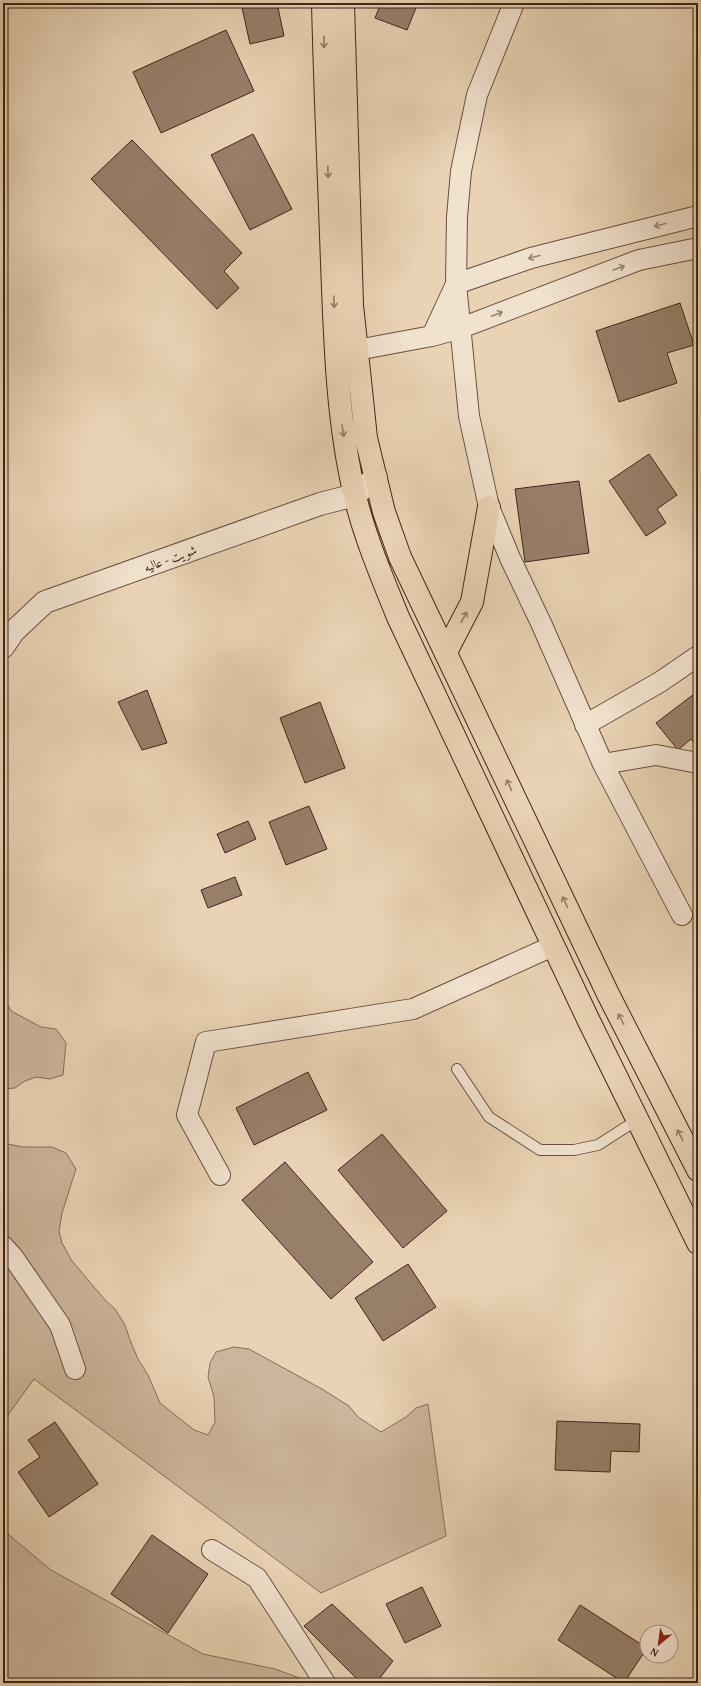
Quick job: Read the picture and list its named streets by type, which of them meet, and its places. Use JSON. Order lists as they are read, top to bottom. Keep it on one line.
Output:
{"streets":{"street":["شويت - عاليه"]},"north":"bottom left"}
